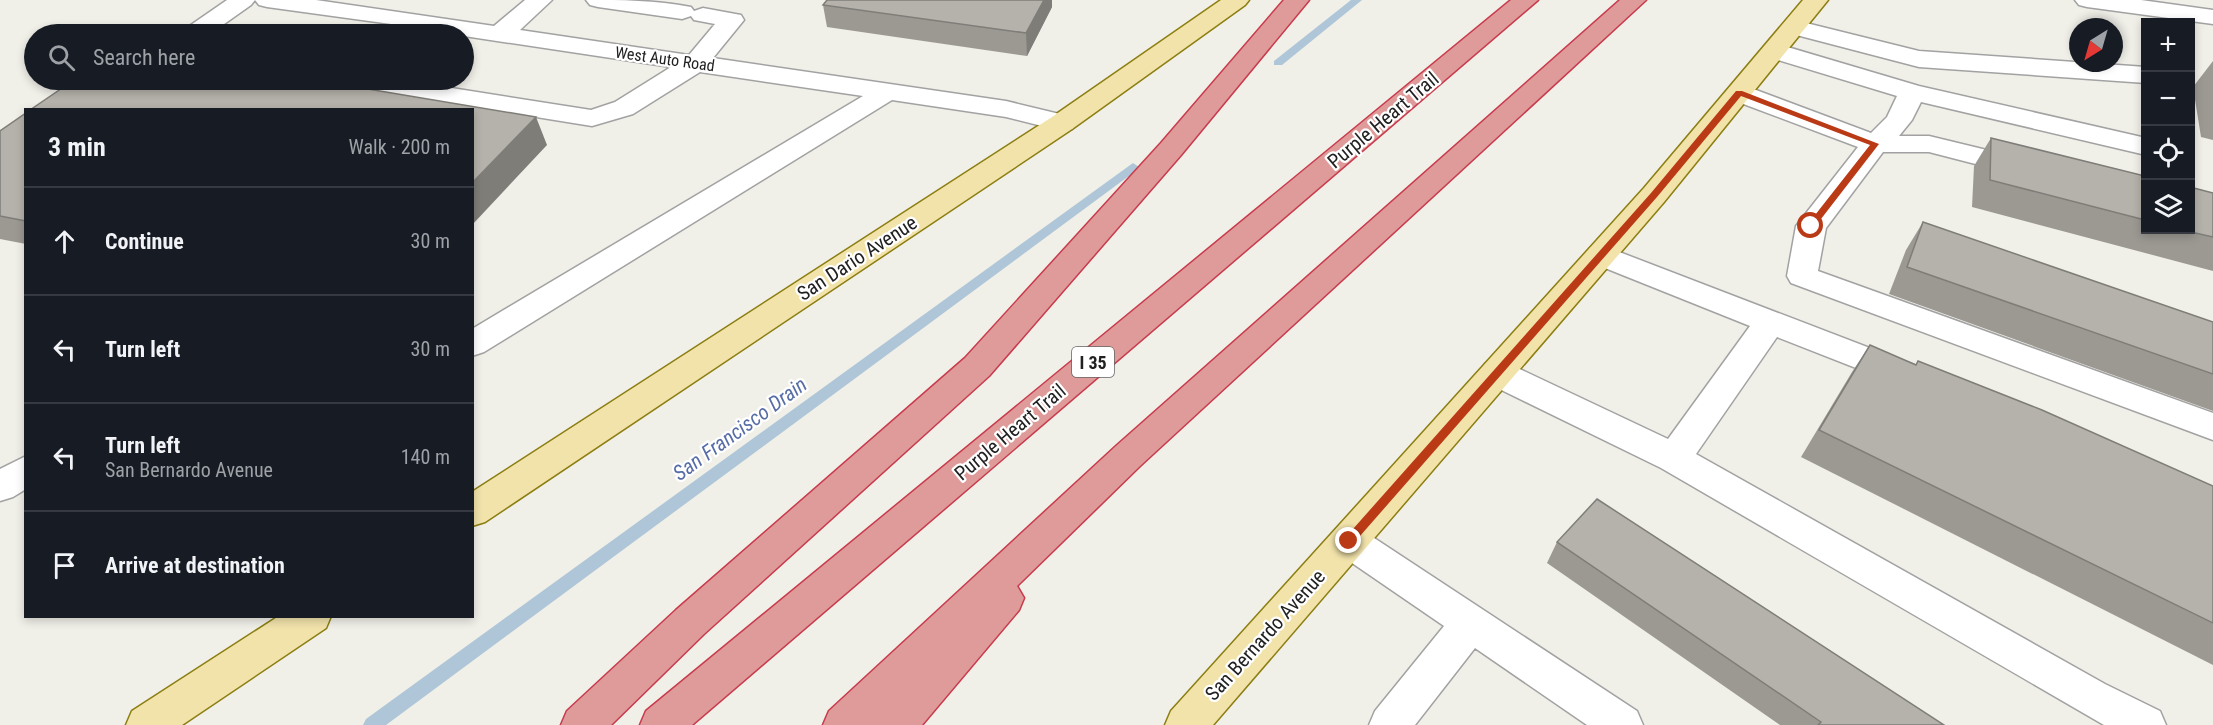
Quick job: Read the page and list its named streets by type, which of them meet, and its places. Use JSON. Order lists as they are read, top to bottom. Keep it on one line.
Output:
{"streets":{"highway":["Purple Heart Trail","I 35"],"main road":["San Dario Avenue","San Bernardo Avenue"],"street":["West Auto Road"]},"crossings":[["West Auto Road","San Dario Avenue"]],"water":["San Francisco Drain"],"north":"bottom left","page":{"map_buttons":["+","−"],"search":"Search here","heading":["3 min","Walk · 200 m"],"list":[["Continue","30 m"],["Turn left","30 m"],["Turn left","San Bernardo Avenue","140 m"],"Arrive at destination"]}}
